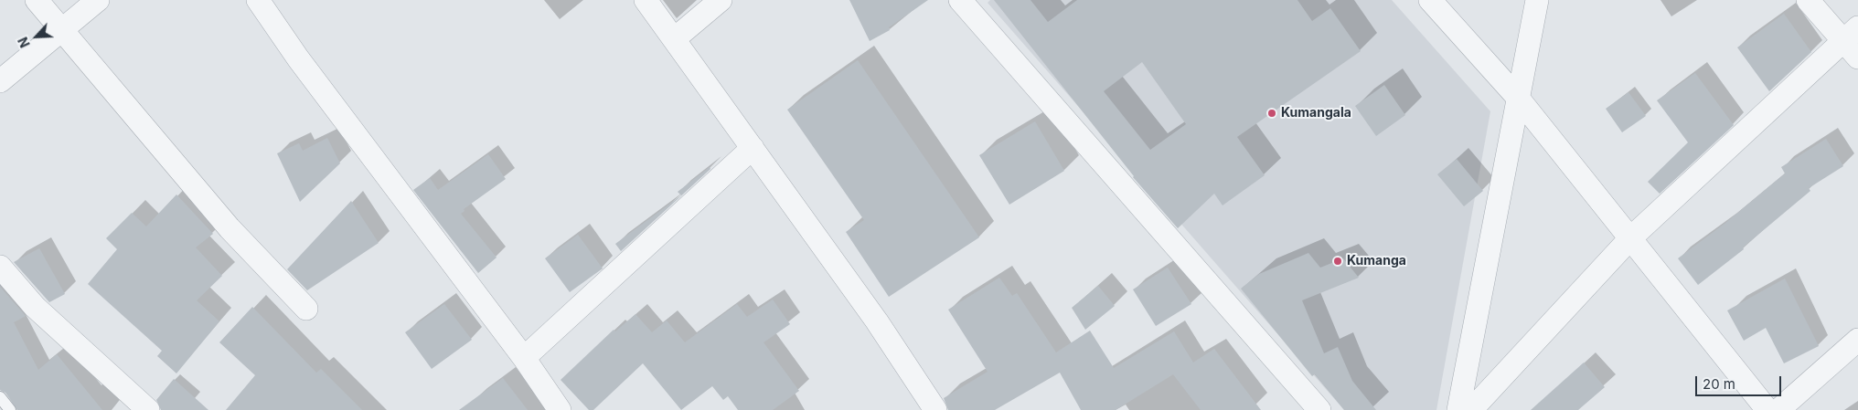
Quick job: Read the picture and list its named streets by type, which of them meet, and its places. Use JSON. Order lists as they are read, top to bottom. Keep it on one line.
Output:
{"places":["Kumangala","Kumanga"],"scale_bar":"20 m","north":"bottom left"}
